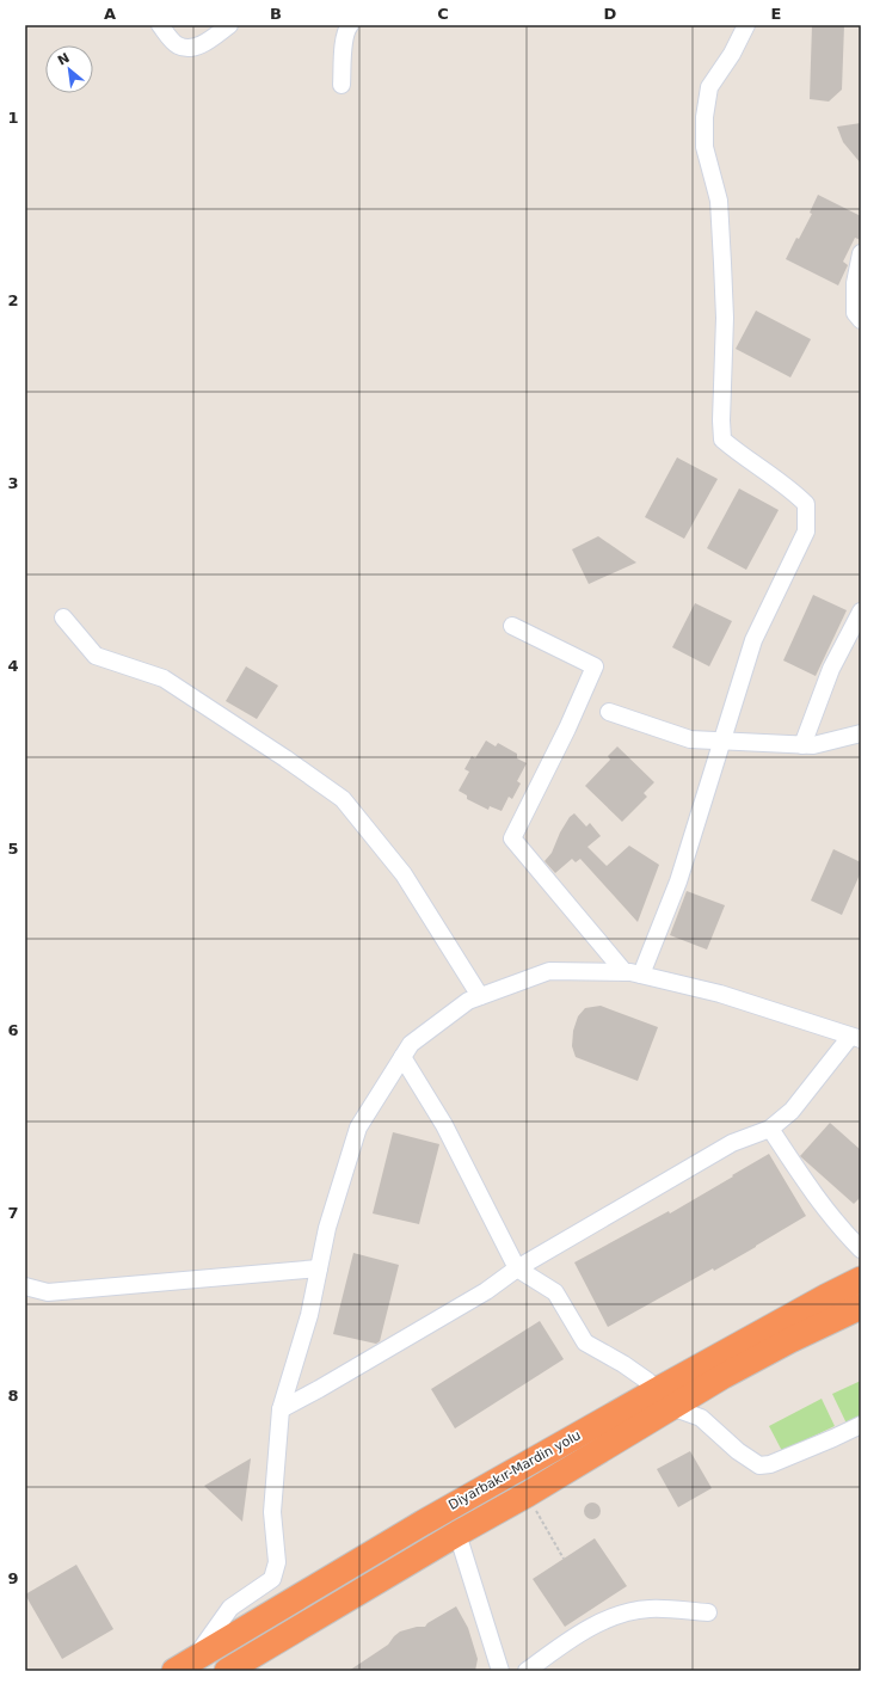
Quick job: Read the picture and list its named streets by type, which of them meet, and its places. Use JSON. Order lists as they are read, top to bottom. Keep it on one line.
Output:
{"streets":{"highway":["Diyarbakır-Mardin yolu"]},"north":"top left","grid":{"columns":["A","B","C","D","E"],"rows":["1","2","3","4","5","6","7","8","9"]}}
